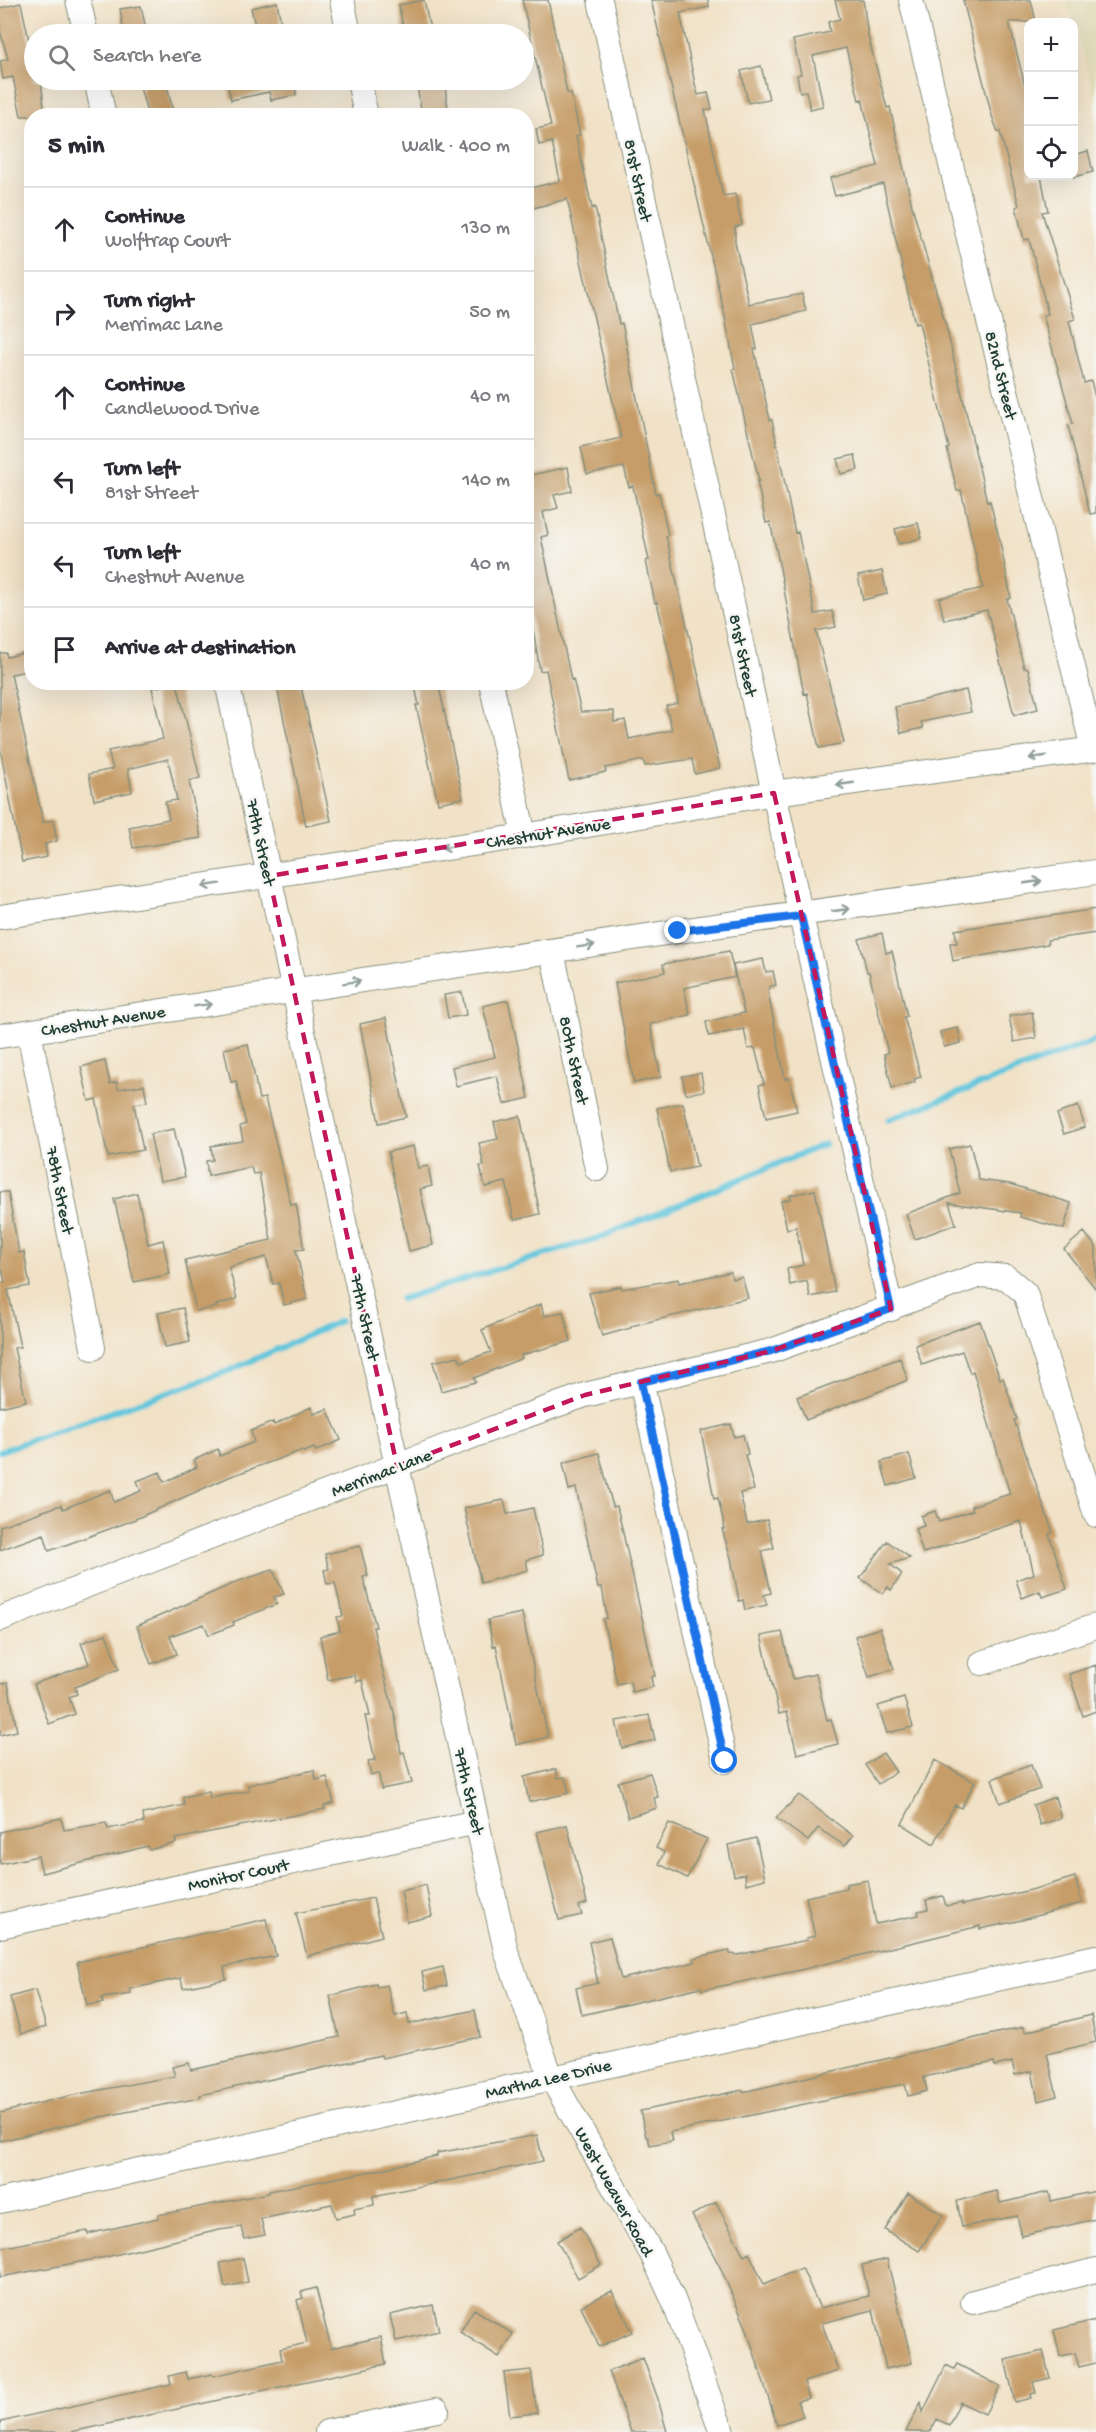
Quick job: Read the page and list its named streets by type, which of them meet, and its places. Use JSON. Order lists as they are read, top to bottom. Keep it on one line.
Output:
{"streets":{"street":["81st Street","82nd Street","Chestnut Avenue","79th Street","80th Street","78th Street","Merrimac Lane","Monitor Court","Martha Lee Drive","West Weaver Road"]},"crossings":[["81st Street","Chestnut Avenue"],["81st Street","Merrimac Lane"],["82nd Street","Chestnut Avenue"],["Chestnut Avenue","79th Street"],["Chestnut Avenue","80th Street"],["Chestnut Avenue","78th Street"],["79th Street","Merrimac Lane"],["79th Street","Monitor Court"],["79th Street","West Weaver Road"],["Martha Lee Drive","West Weaver Road"]],"page":{"map_buttons":["+","−"],"search":"Search here","heading":["5 min","Walk · 400 m"],"list":[["Continue","Wolftrap Court","130 m"],["Turn right","Merrimac Lane","50 m"],["Continue","Candlewood Drive","40 m"],["Turn left","81st Street","140 m"],["Turn left","Chestnut Avenue","40 m"],"Arrive at destination"]}}
